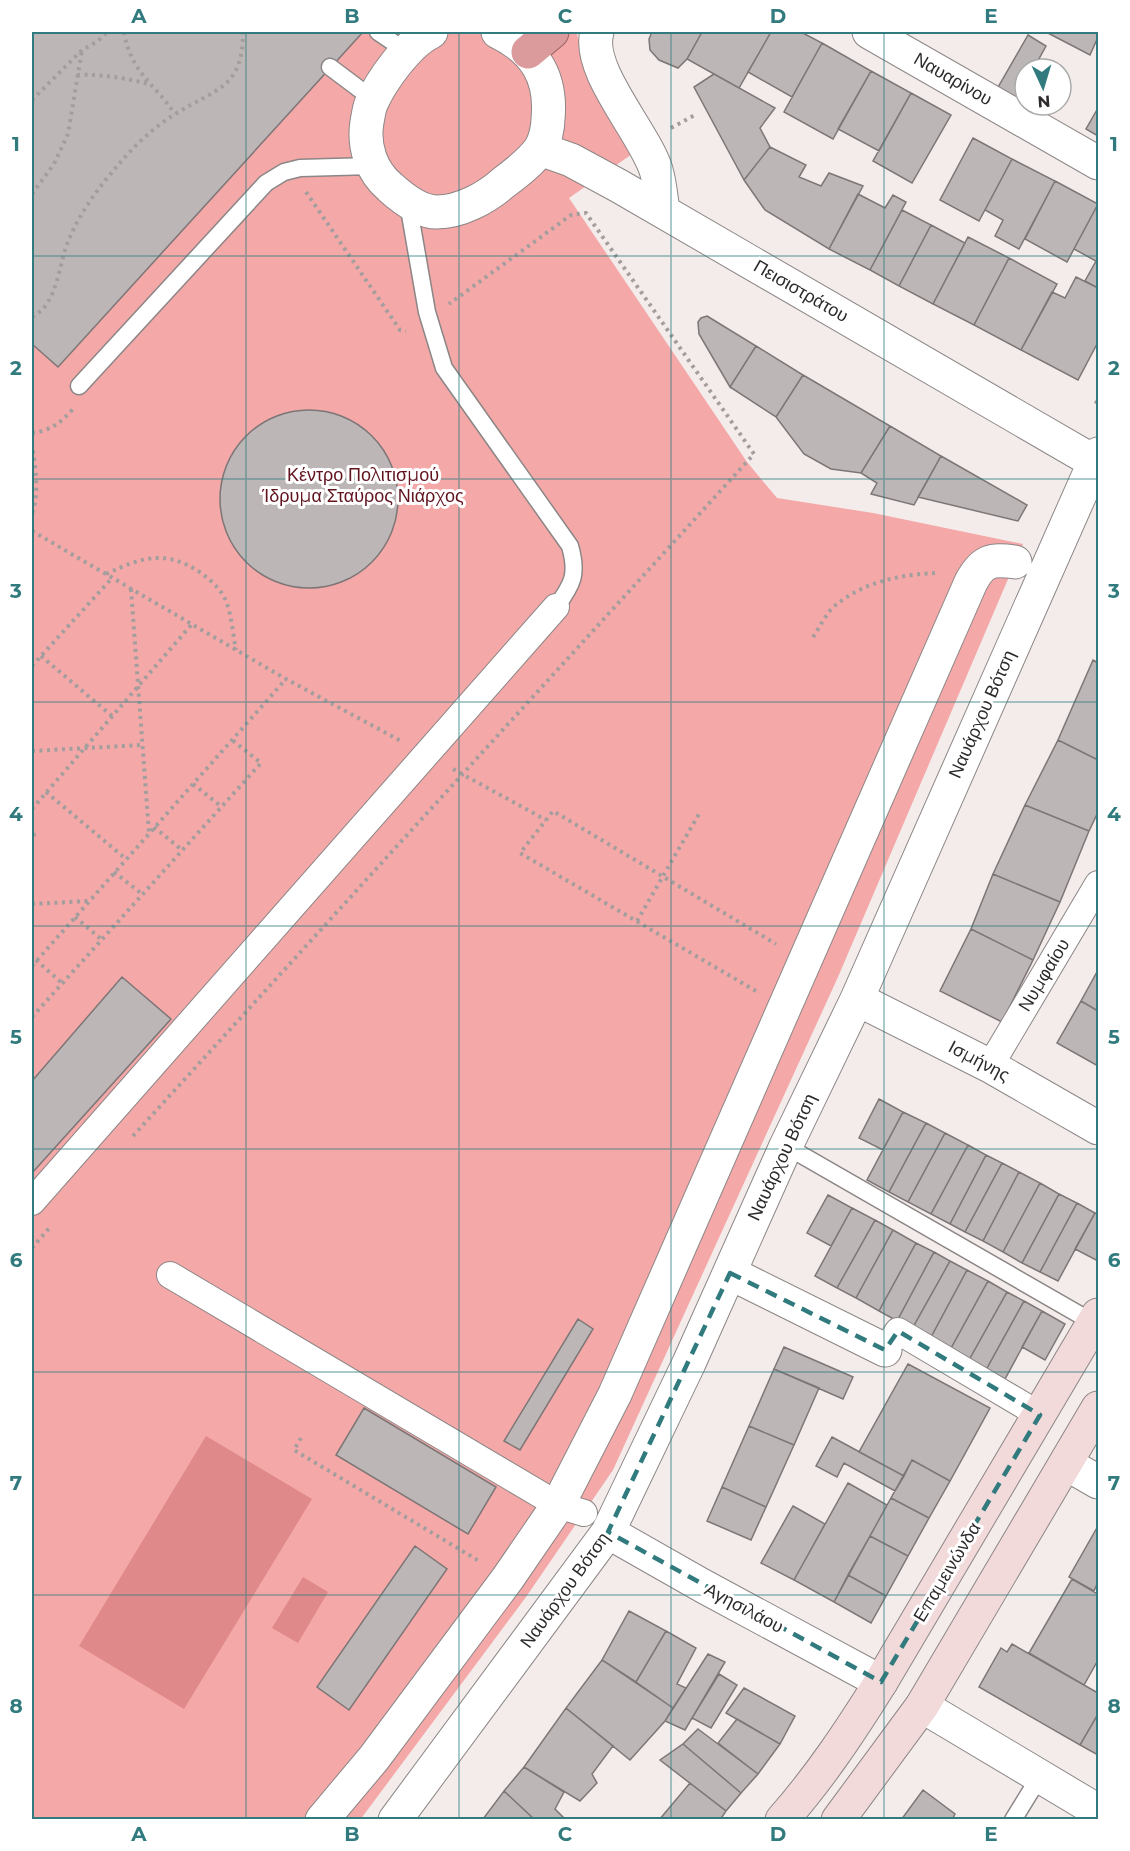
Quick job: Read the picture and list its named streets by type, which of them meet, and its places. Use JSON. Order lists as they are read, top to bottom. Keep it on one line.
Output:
{"streets":{"main road":["Επαμεινώνδα"],"street":["Ναυαρίνου","Πεισιστράτου","Ναυάρχου Βότση","Νυμφαίου","Ισμήνης","Αγησιλάου"]},"crossings":[["Πεισιστράτου","Ναυάρχου Βότση"],["Ναυάρχου Βότση","Ισμήνης"],["Ναυάρχου Βότση","Αγησιλάου"],["Νυμφαίου","Ισμήνης"],["Επαμεινώνδα","Αγησιλάου"]],"parks":["Κέντρο Πολιτισμού Ίδρυμα Σταύρος Νιάρχος"],"north":"bottom","grid":{"columns":["A","B","C","D","E"],"rows":["1","2","3","4","5","6","7","8"]}}
